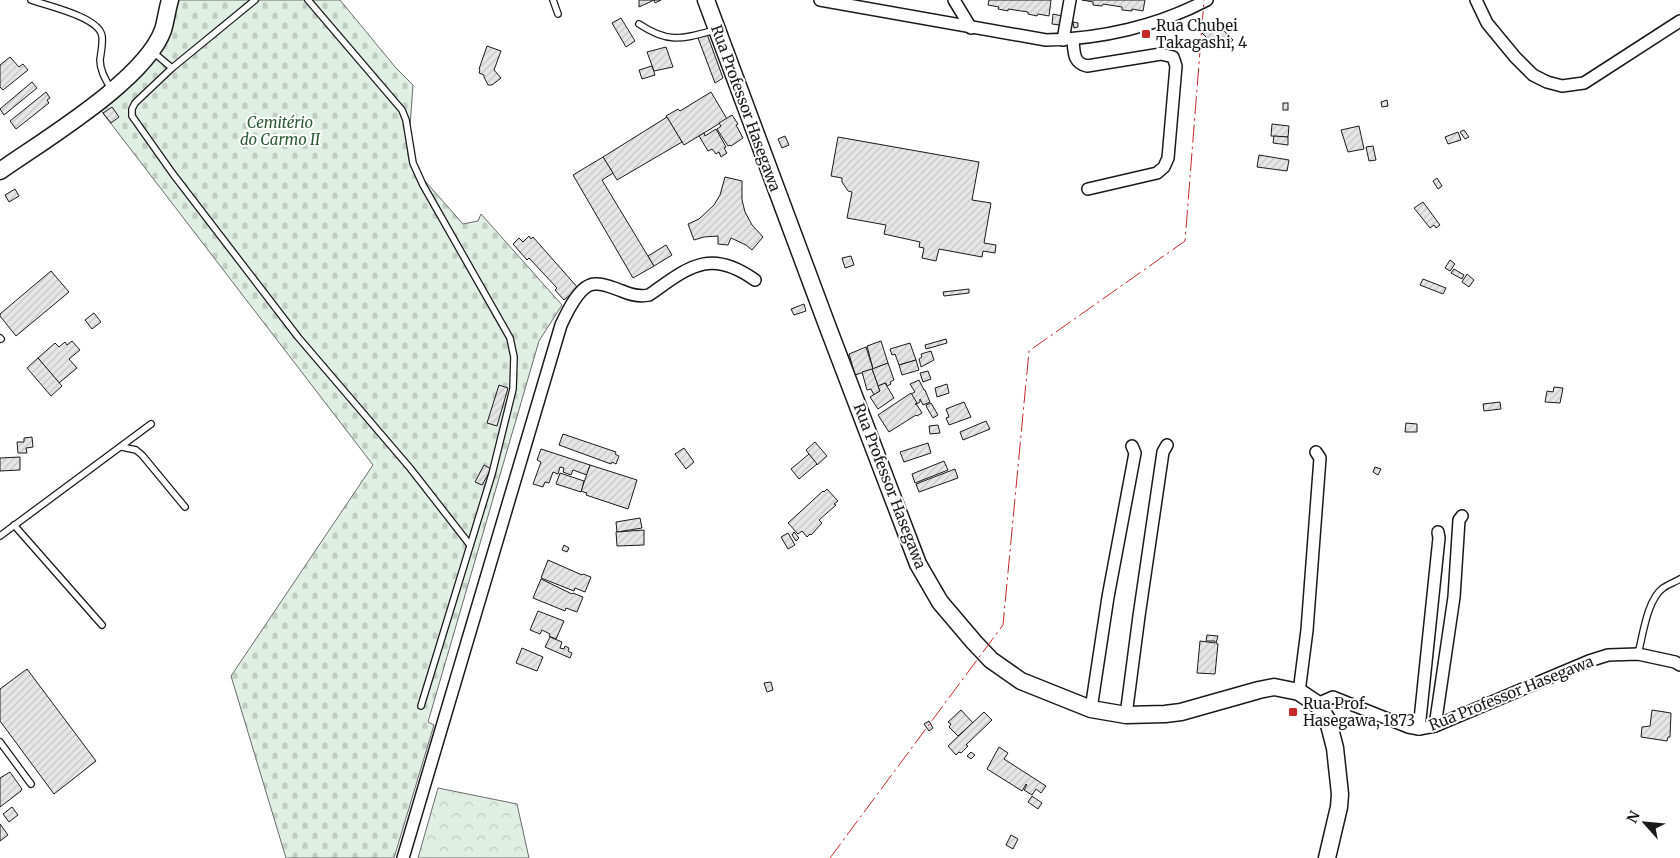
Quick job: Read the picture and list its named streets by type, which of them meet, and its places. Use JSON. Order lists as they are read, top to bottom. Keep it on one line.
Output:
{"streets":{"street":["Rua Professor Hasegawa"]},"parks":["Cemitério do Carmo II"],"places":{"transit":["Rua Chubei Takagashi, 4","Rua Prof. Hasegawa, 1873"]},"north":"top left"}
